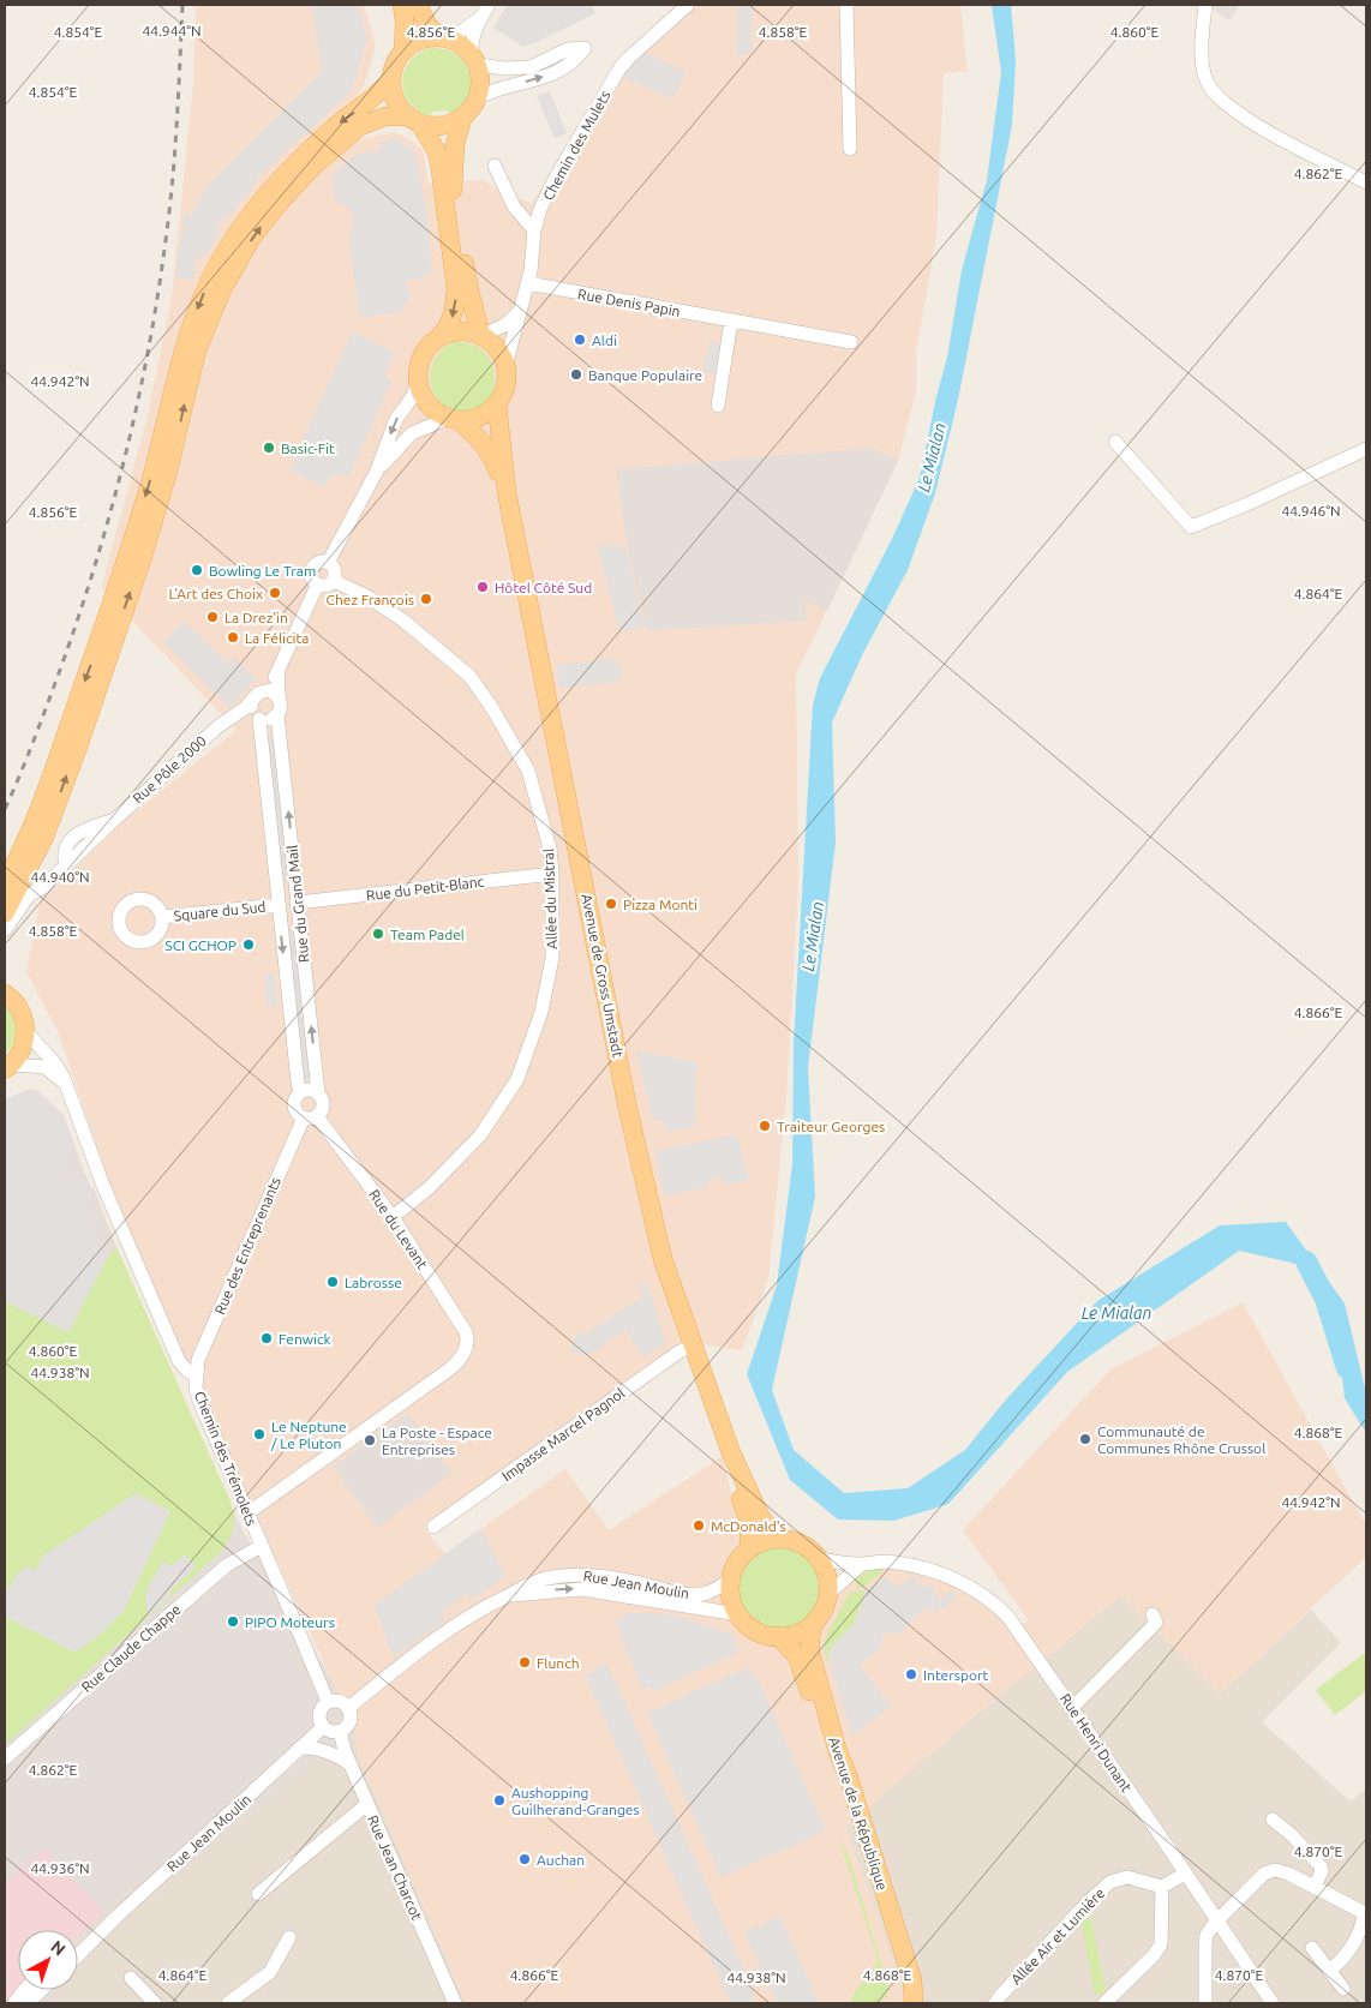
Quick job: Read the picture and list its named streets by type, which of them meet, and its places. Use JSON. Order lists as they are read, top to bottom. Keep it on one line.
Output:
{"streets":{"main road":["Avenue de Gross Umstadt","Avenue de la République"],"street":["Chemin des Mulets","Rue Denis Papin","Rue Pôle 2000","Rue du Petit-Blanc","Allée du Mistral","Rue du Grand Mail","Square du Sud","Rue du Levant","Rue des Entreprenants","Impasse Marcel Pagnol","Chemin des Trémolets","Rue Jean Moulin","Rue Claude Chappe","Rue Henri Dunant","Rue Jean Charcot","Allée Air et Lumière"]},"crossings":[["Chemin des Mulets","Rue Denis Papin"],["Chemin des Mulets","Avenue de Gross Umstadt"],["Rue Pôle 2000","Rue du Grand Mail"],["Rue du Petit-Blanc","Allée du Mistral"],["Rue du Petit-Blanc","Rue du Grand Mail"],["Rue du Petit-Blanc","Square du Sud"],["Allée du Mistral","Rue du Levant"],["Rue du Grand Mail","Square du Sud"],["Rue du Grand Mail","Rue du Levant"],["Rue du Grand Mail","Rue des Entreprenants"],["Avenue de Gross Umstadt","Impasse Marcel Pagnol"],["Avenue de Gross Umstadt","Rue Jean Moulin"],["Avenue de Gross Umstadt","Rue Henri Dunant"],["Avenue de Gross Umstadt","Avenue de la République"],["Rue du Levant","Rue des Entreprenants"],["Rue du Levant","Chemin des Trémolets"],["Rue des Entreprenants","Chemin des Trémolets"],["Chemin des Trémolets","Rue Jean Moulin"],["Chemin des Trémolets","Rue Claude Chappe"],["Chemin des Trémolets","Rue Jean Charcot"],["Rue Jean Moulin","Rue Henri Dunant"],["Rue Jean Moulin","Avenue de la République"],["Rue Jean Moulin","Rue Jean Charcot"],["Rue Henri Dunant","Avenue de la République"]],"water":["Le Mialan"],"places":["Aldi","Banque Populaire","Basic-Fit","Bowling Le Tram","Hôtel Côté Sud","L'Art des Choix","Chez François","La Drez'in","La Félicita","Pizza Monti","Team Padel","SCI GCHOP","Traiteur Georges","Labrosse","Fenwick","Le Neptune / Le Pluton","Communauté de Communes Rhône Crussol","La Poste - Espace Entreprises","McDonald's","PIPO Moteurs","Flunch","Intersport","Aushopping Guilherand-Granges","Auchan"],"north":"top right","coordinates":["44.944°N","4.854°E","4.856°E","4.858°E","4.860°E","4.862°E","44.942°N","44.946°N","4.864°E","44.940°N","4.866°E","44.938°N","4.868°E","4.870°E","44.936°N"]}
